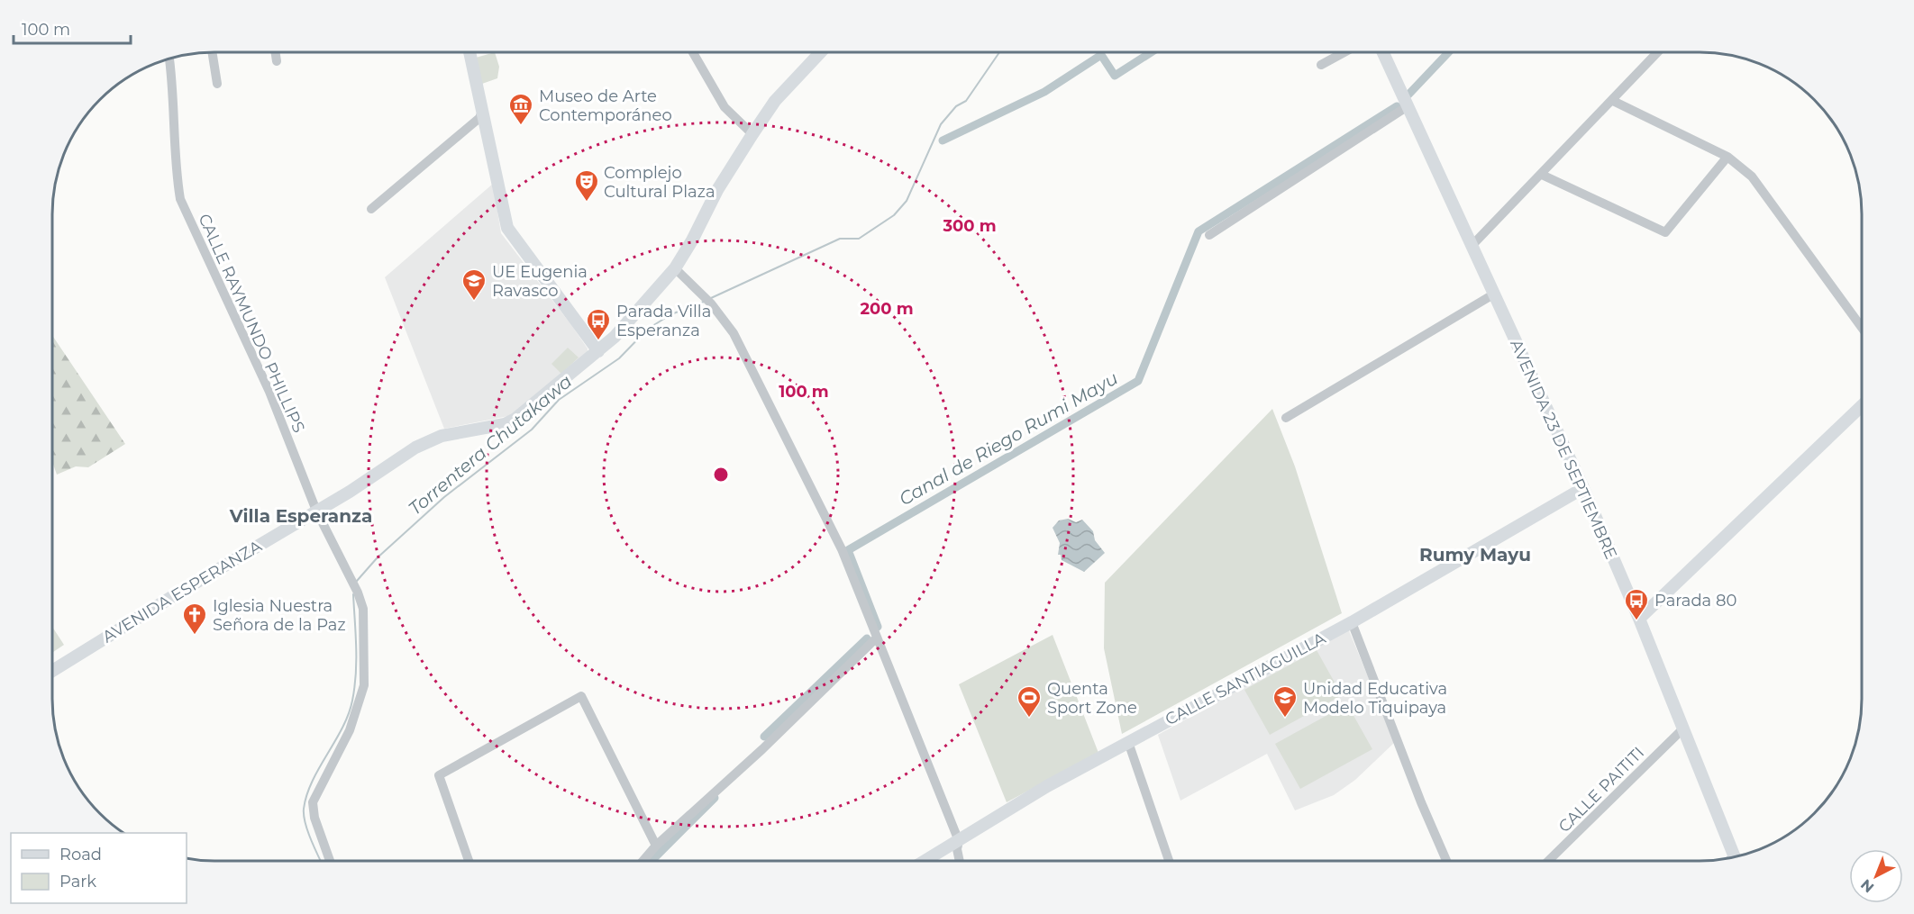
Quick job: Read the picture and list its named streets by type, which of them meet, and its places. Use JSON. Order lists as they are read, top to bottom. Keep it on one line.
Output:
{"streets":{"main road":["AVENIDA 23 DE SEPTIEMBRE","AVENIDA ESPERANZA","CALLE SANTIAGUILLA"],"street":["CALLE RAYMUNDO PHILLIPS","CALLE PAITITI"]},"crossings":[["CALLE RAYMUNDO PHILLIPS","AVENIDA ESPERANZA"],["AVENIDA 23 DE SEPTIEMBRE","CALLE SANTIAGUILLA"],["AVENIDA 23 DE SEPTIEMBRE","CALLE PAITITI"]],"districts":["Villa Esperanza","Rumy Mayu"],"water":["Canal de Riego Rumi Mayu","Torrentera Chutakawa"],"places":{"museum":["Museo de Arte Contemporáneo"],"theatre":["Complejo Cultural Plaza"],"school or university":["UE Eugenia Ravasco","Unidad Educativa Modelo Tiquipaya"],"bus stop":["Parada Villa Esperanza","Parada 80"],"church":["Iglesia Nuestra Señora de la Paz"],"sports":["Quenta Sport Zone"]},"legend":["Road","Park"],"scale_bar":"100 m","north":"bottom left","rings":["300 m","200 m","100 m"]}
